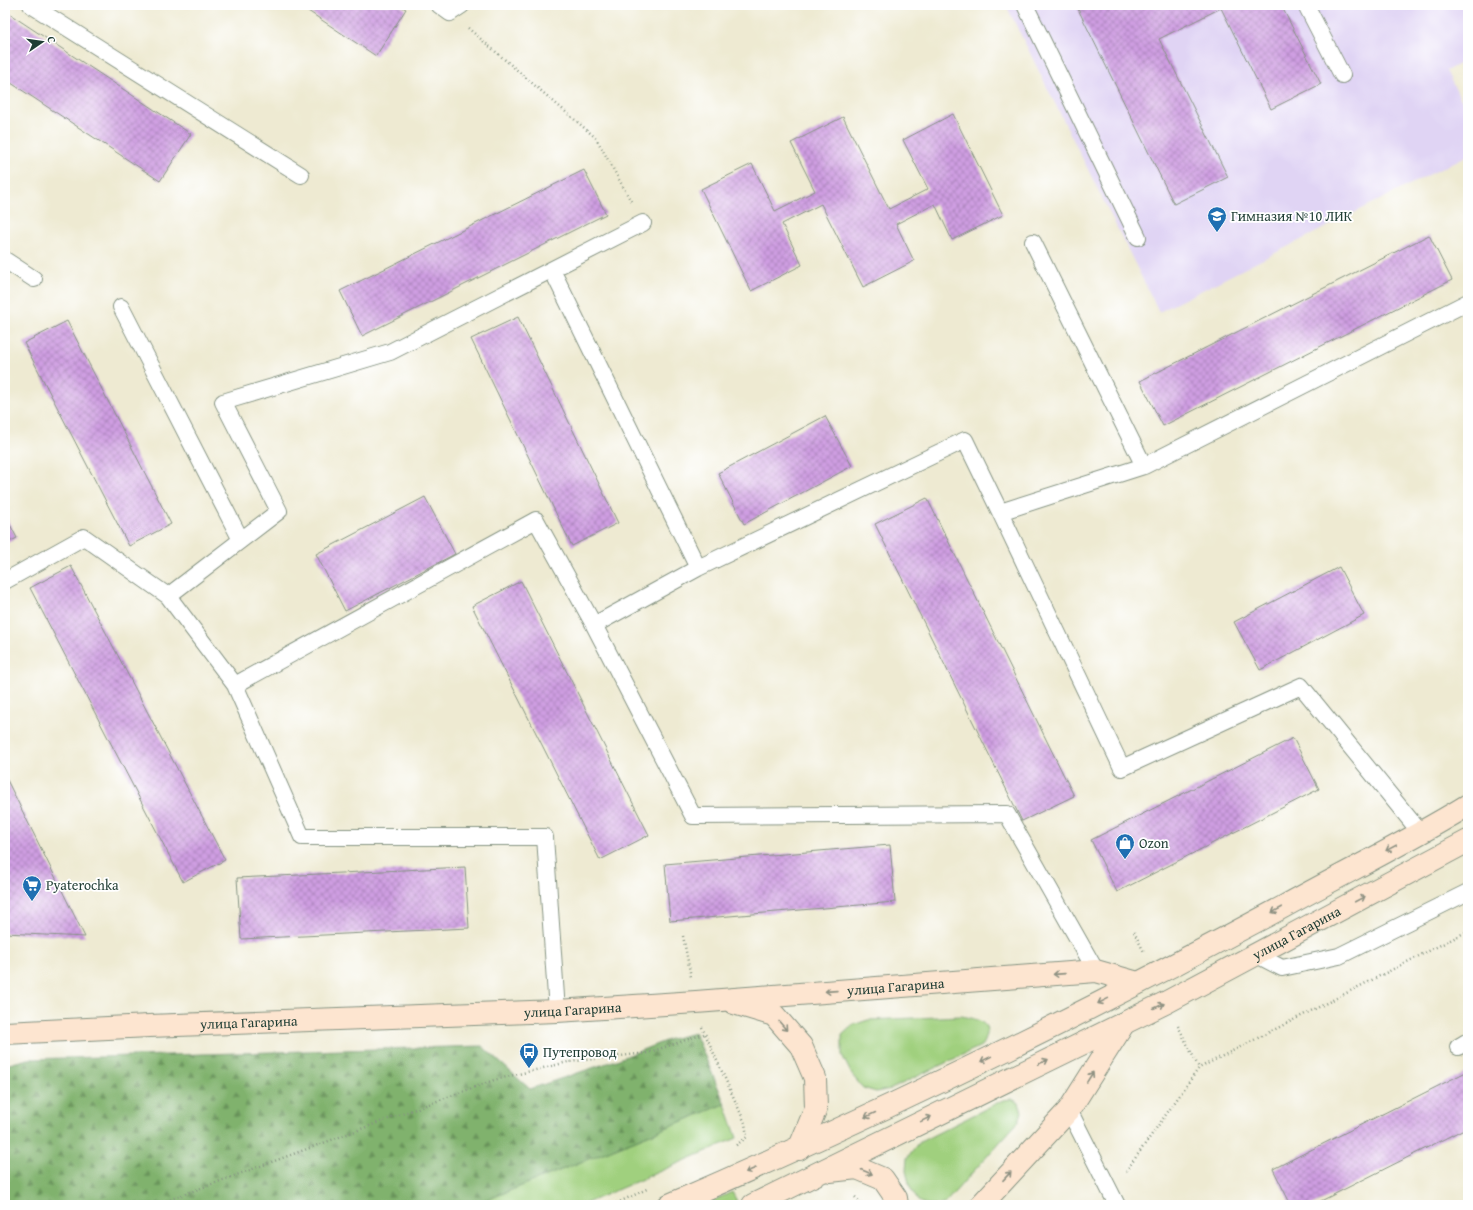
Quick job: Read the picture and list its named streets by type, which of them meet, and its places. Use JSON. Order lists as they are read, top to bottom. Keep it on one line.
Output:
{"streets":{"main road":["улица Гагарина"]},"places":{"school or university":["Гимназия №10 ЛИК"],"shop":["Ozon"],"supermarket":["Pyaterochka"],"bus stop":["Путепровод"]},"north":"right"}
